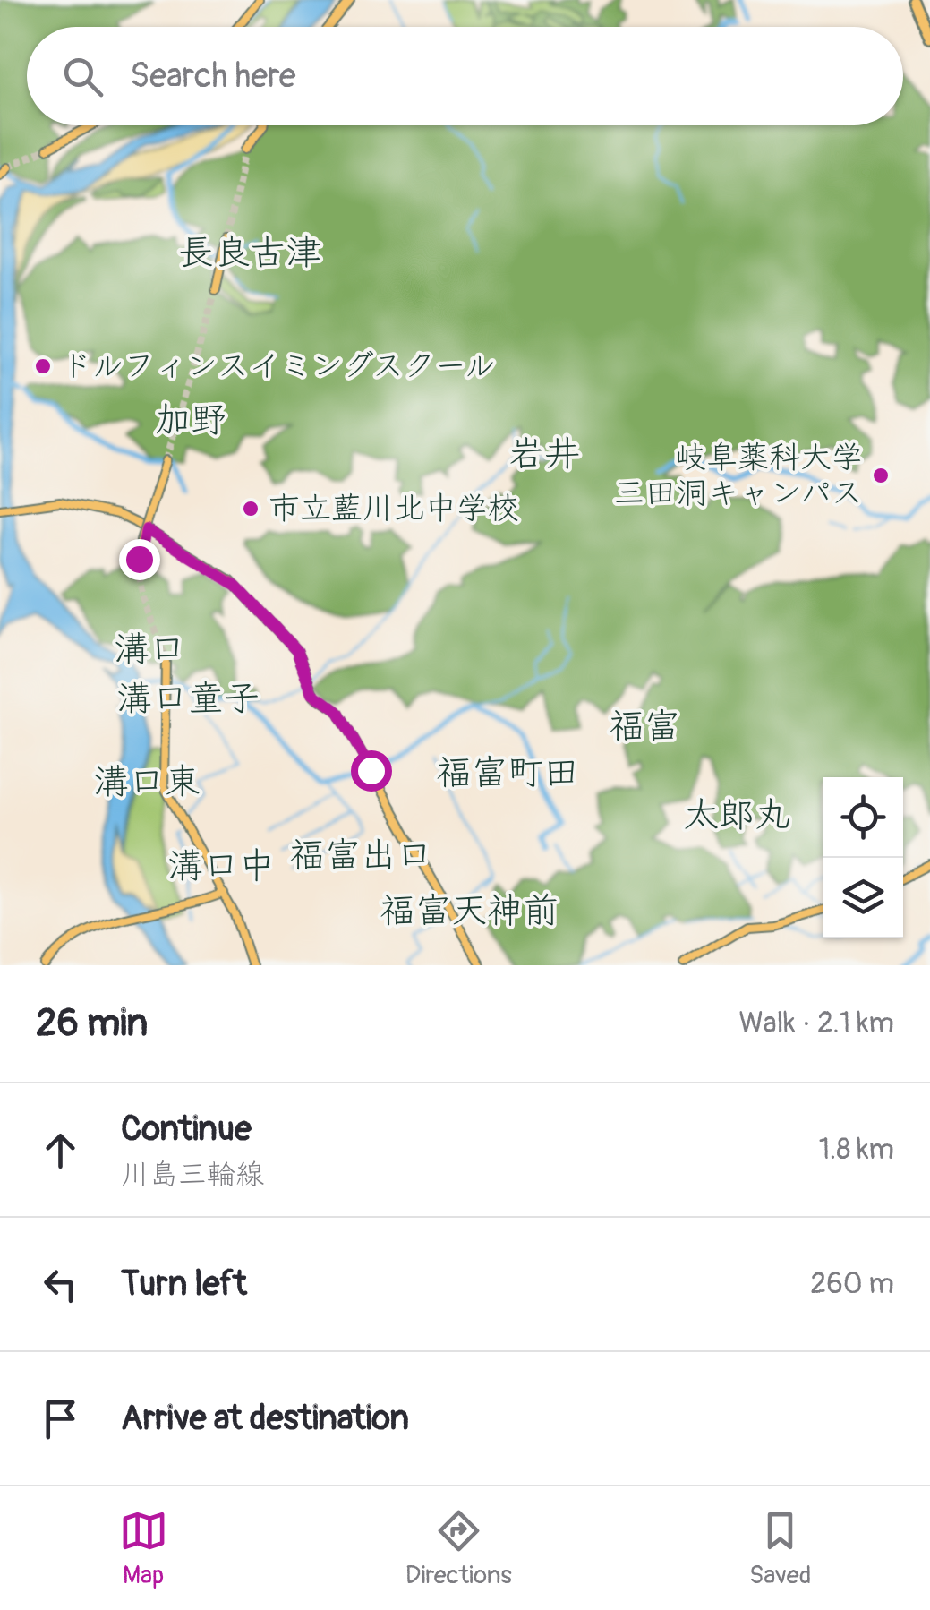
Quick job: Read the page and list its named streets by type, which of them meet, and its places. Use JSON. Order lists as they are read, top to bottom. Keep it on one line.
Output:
{"districts":["長良古津","加野","岩井","溝口","溝口童子","福富","福富町田","溝口東","太郎丸","福富出口","溝口中","福富天神前"],"places":["ドルフィンスイミングスクール","岐阜薬科大学 三田洞キャンパス","市立藍川北中学校"],"page":{"search":"Search here","heading":["26 min","Walk · 2.1 km"],"list":[["Continue","川島三輪線","1.8 km"],["Turn left","260 m"],"Arrive at destination"],"nav":["Map","Directions","Saved"]}}
